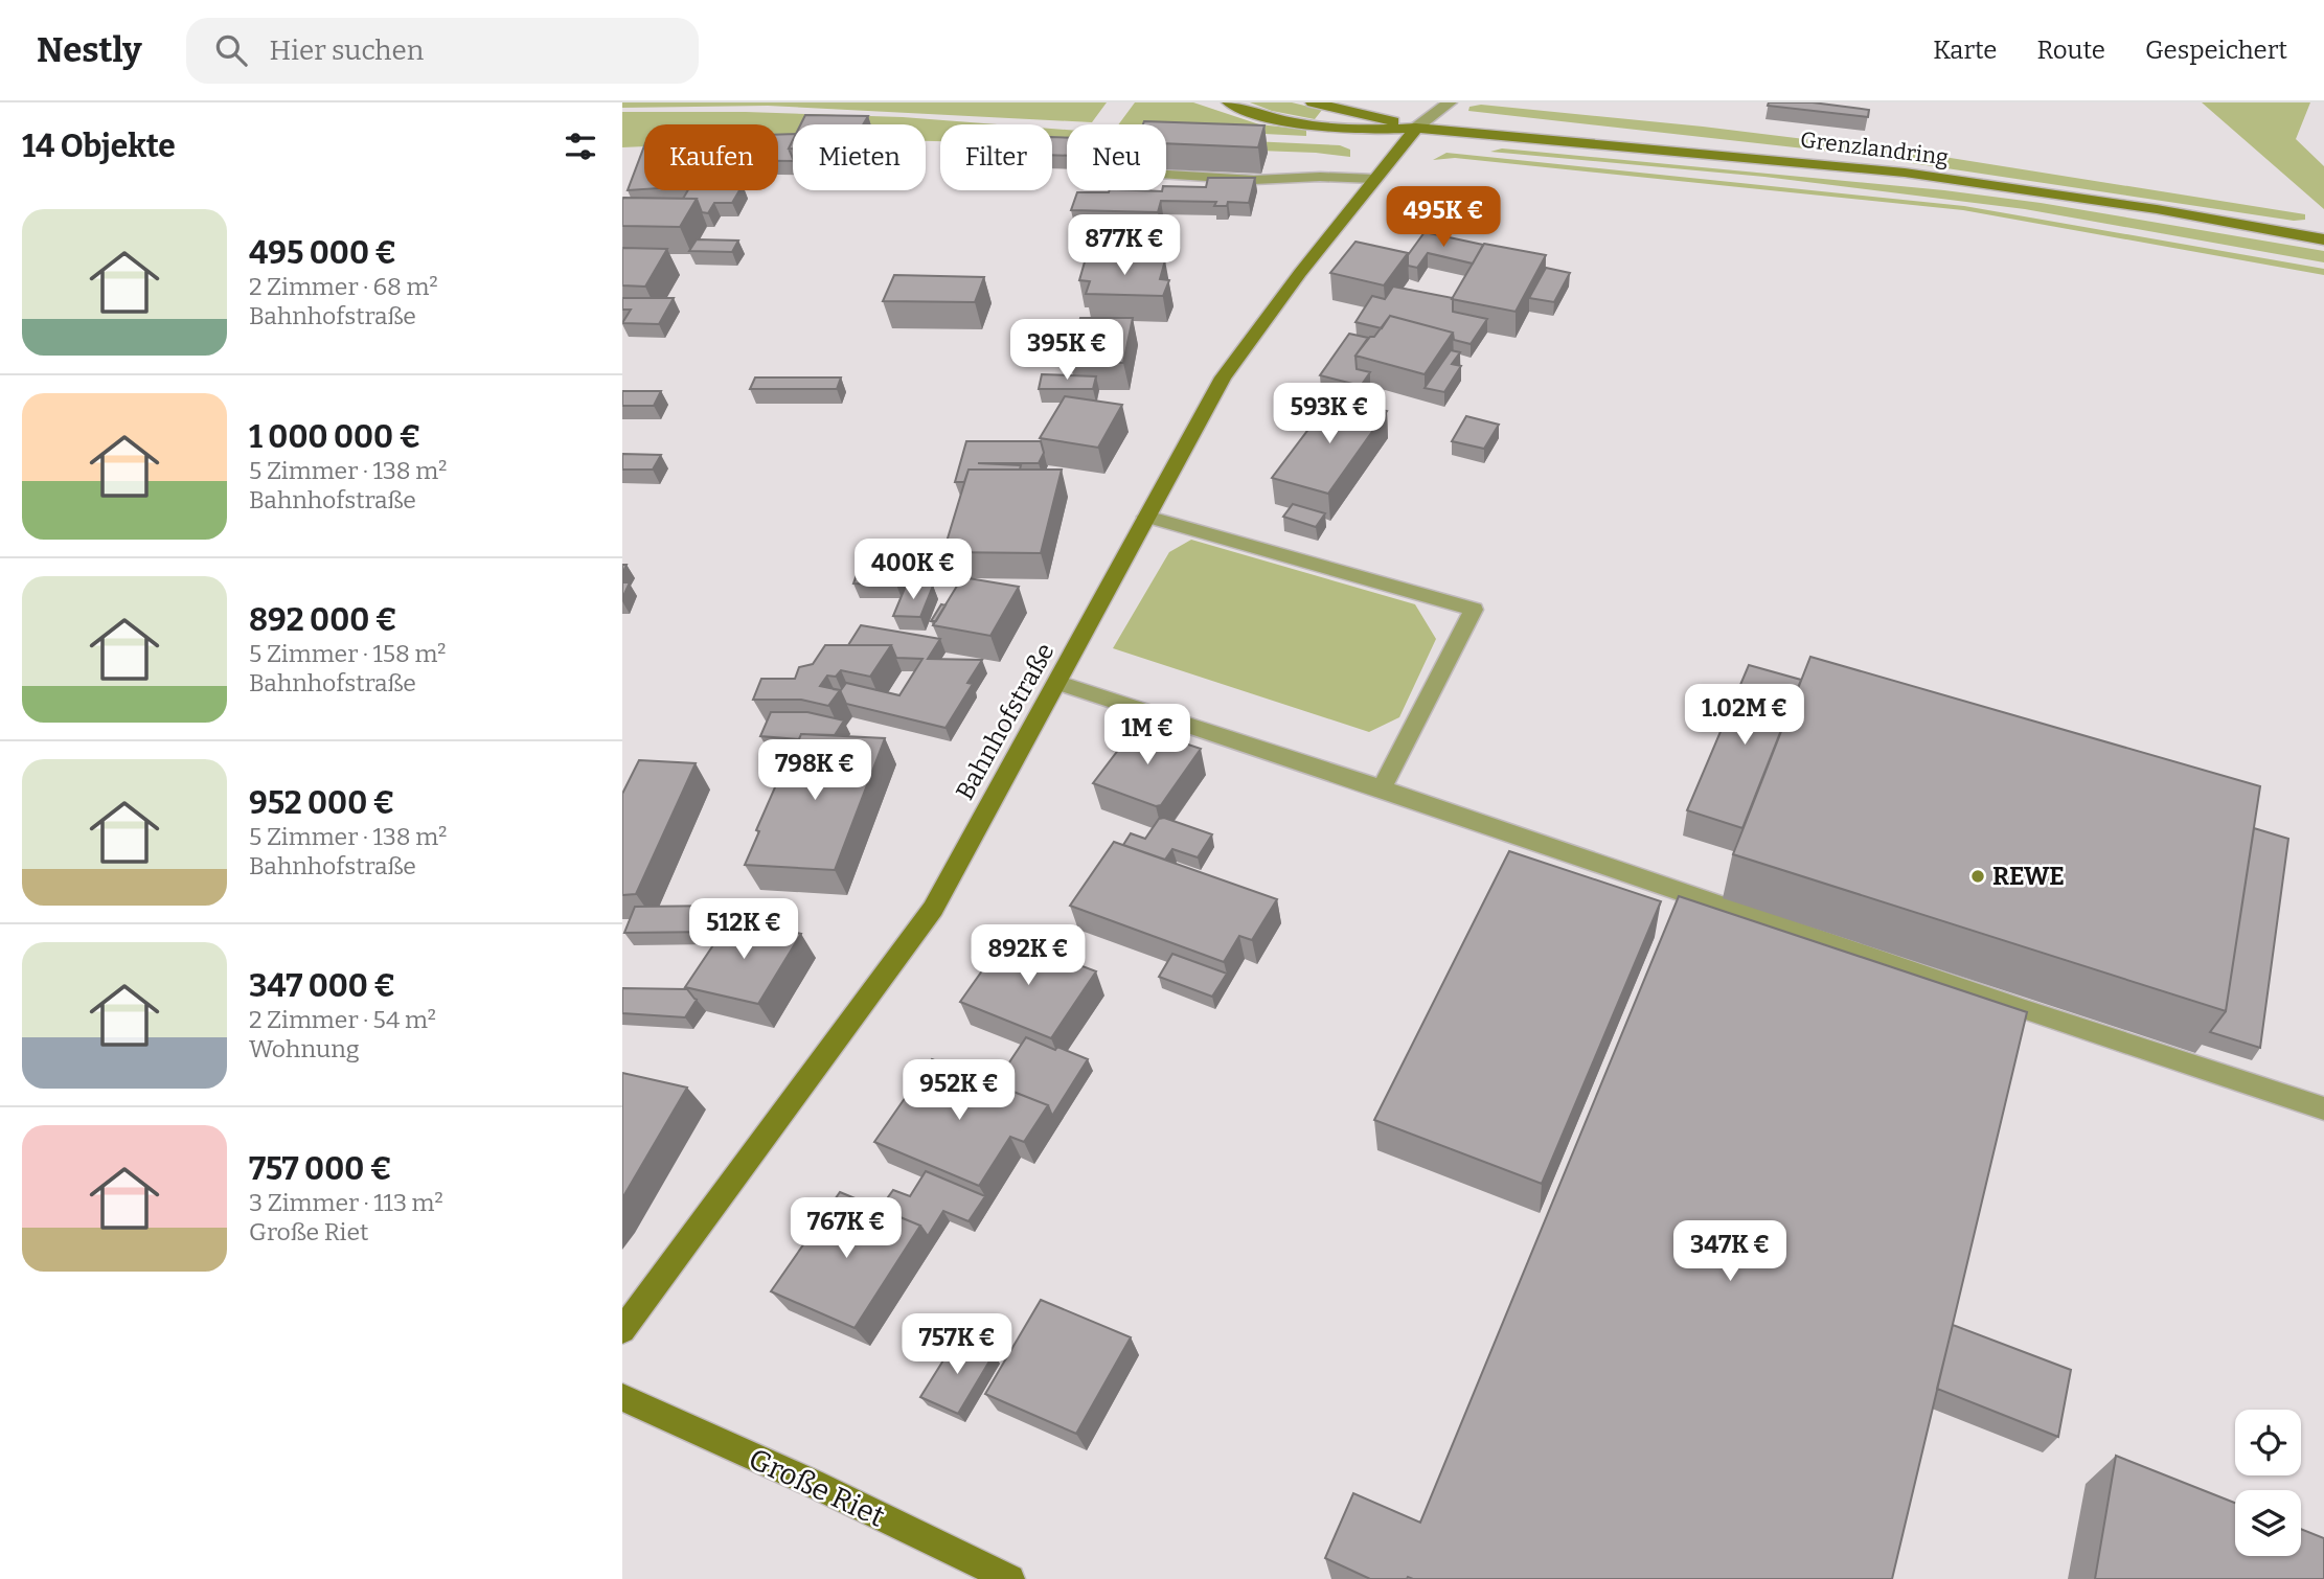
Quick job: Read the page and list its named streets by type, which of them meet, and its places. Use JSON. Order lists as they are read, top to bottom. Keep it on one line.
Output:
{"streets":{"street":["Grenzlandring","Bahnhofstraße","Große Riet"]},"crossings":[["Grenzlandring","Bahnhofstraße"]],"places":["REWE"],"page":{"header":"Nestly","search":"Hier suchen","nav":["Karte","Route","Gespeichert"],"heading":"14 Objekte","chip":["Kaufen","Mieten","Filter","Neu"],"price":["495K €","877K €","395K €","593K €","400K €","1.02M €","1M €","798K €","512K €","892K €","952K €","767K €","347K €","757K €"],"list":[{"name":"495 000 €","note":"2 Zimmer · 68 m² · Bahnhofstraße"},{"name":"1 000 000 €","note":"5 Zimmer · 138 m² · Bahnhofstraße"},{"name":"892 000 €","note":"5 Zimmer · 158 m² · Bahnhofstraße"},{"name":"952 000 €","note":"5 Zimmer · 138 m² · Bahnhofstraße"},{"name":"347 000 €","note":"2 Zimmer · 54 m² · Wohnung"},{"name":"757 000 €","note":"3 Zimmer · 113 m² · Große Riet"}]}}
